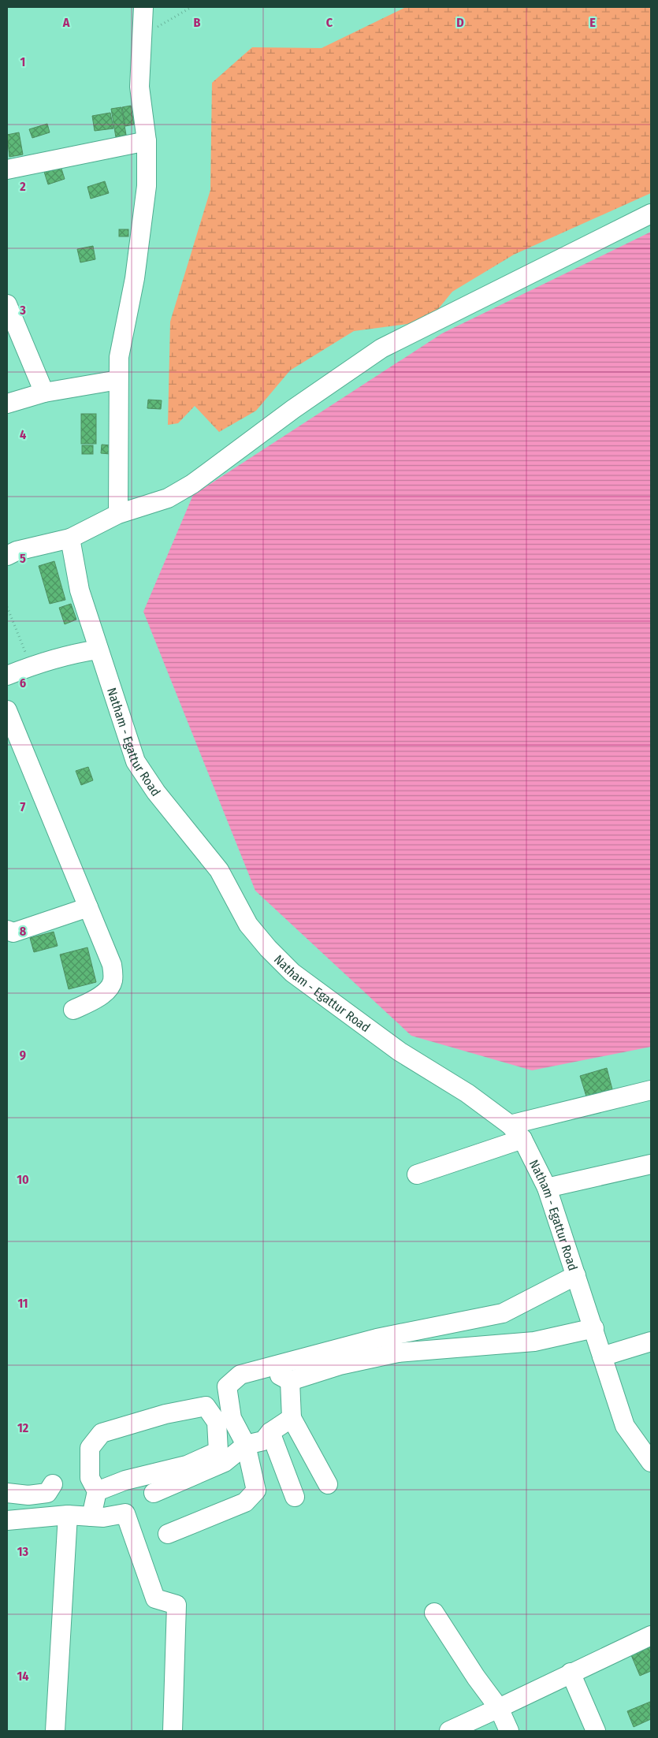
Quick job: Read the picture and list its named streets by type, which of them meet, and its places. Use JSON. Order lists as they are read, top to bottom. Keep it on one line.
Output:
{"streets":{"street":["Natham - Egattur Road"]},"grid":{"columns":["A","B","C","D","E"],"rows":["1","2","3","4","5","6","7","8","9","10","11","12","13","14"]}}
